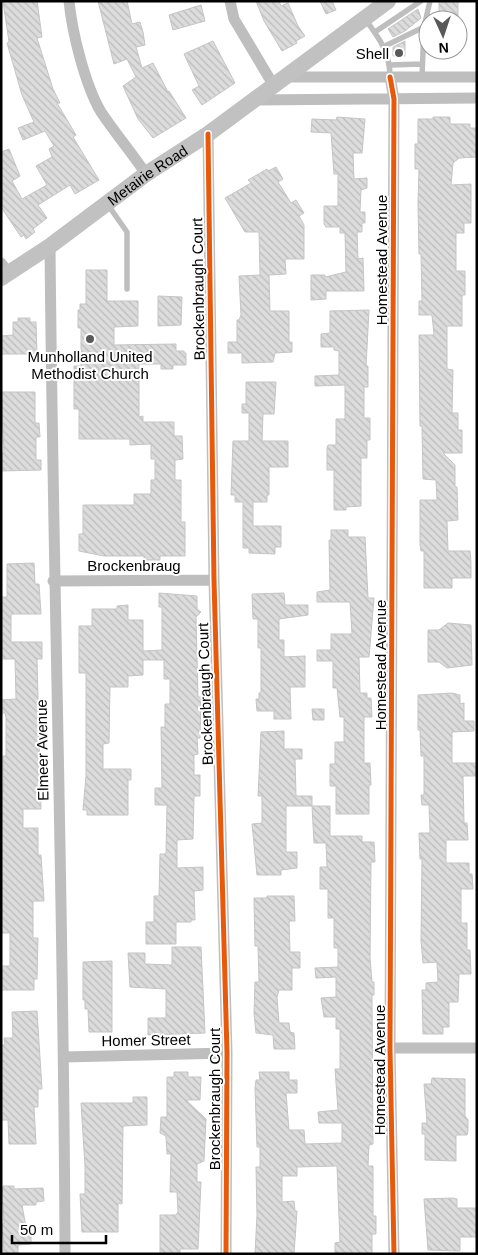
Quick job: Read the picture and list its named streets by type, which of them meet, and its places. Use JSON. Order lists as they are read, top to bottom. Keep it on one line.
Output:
{"streets":{"main road":["Metairie Road"],"street":["Homestead Avenue","Brockenbraugh Court","Brockenbraug","Elmeer Avenue","Homer Street"]},"crossings":[["Metairie Road","Brockenbraugh Court"],["Metairie Road","Elmeer Avenue"],["Brockenbraugh Court","Brockenbraug"],["Brockenbraugh Court","Homer Street"],["Brockenbraug","Elmeer Avenue"],["Elmeer Avenue","Homer Street"]],"places":["Shell","Munholland United Methodist Church"],"scale_bar":"50 m","north":"bottom"}
